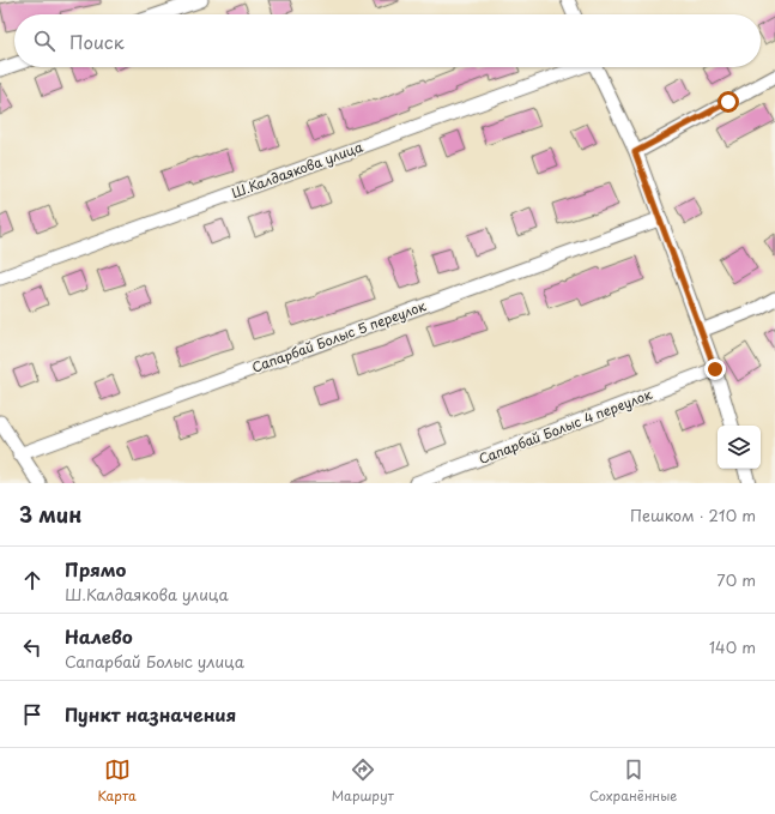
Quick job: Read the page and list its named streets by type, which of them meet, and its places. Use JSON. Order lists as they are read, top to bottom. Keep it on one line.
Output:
{"streets":{"street":["Ш.Калдаякова улица","Сапарбай Болыс 5 переулок","Сапарбай Болыс 4 переулок"]},"page":{"search":"Поиск","heading":["3 мин","Пешком · 210 m"],"list":[["Прямо","Ш.Калдаякова улица","70 m"],["Налево","Сапарбай Болыс улица","140 m"],"Пункт назначения"],"nav":["Карта","Маршрут","Сохранённые"]}}
